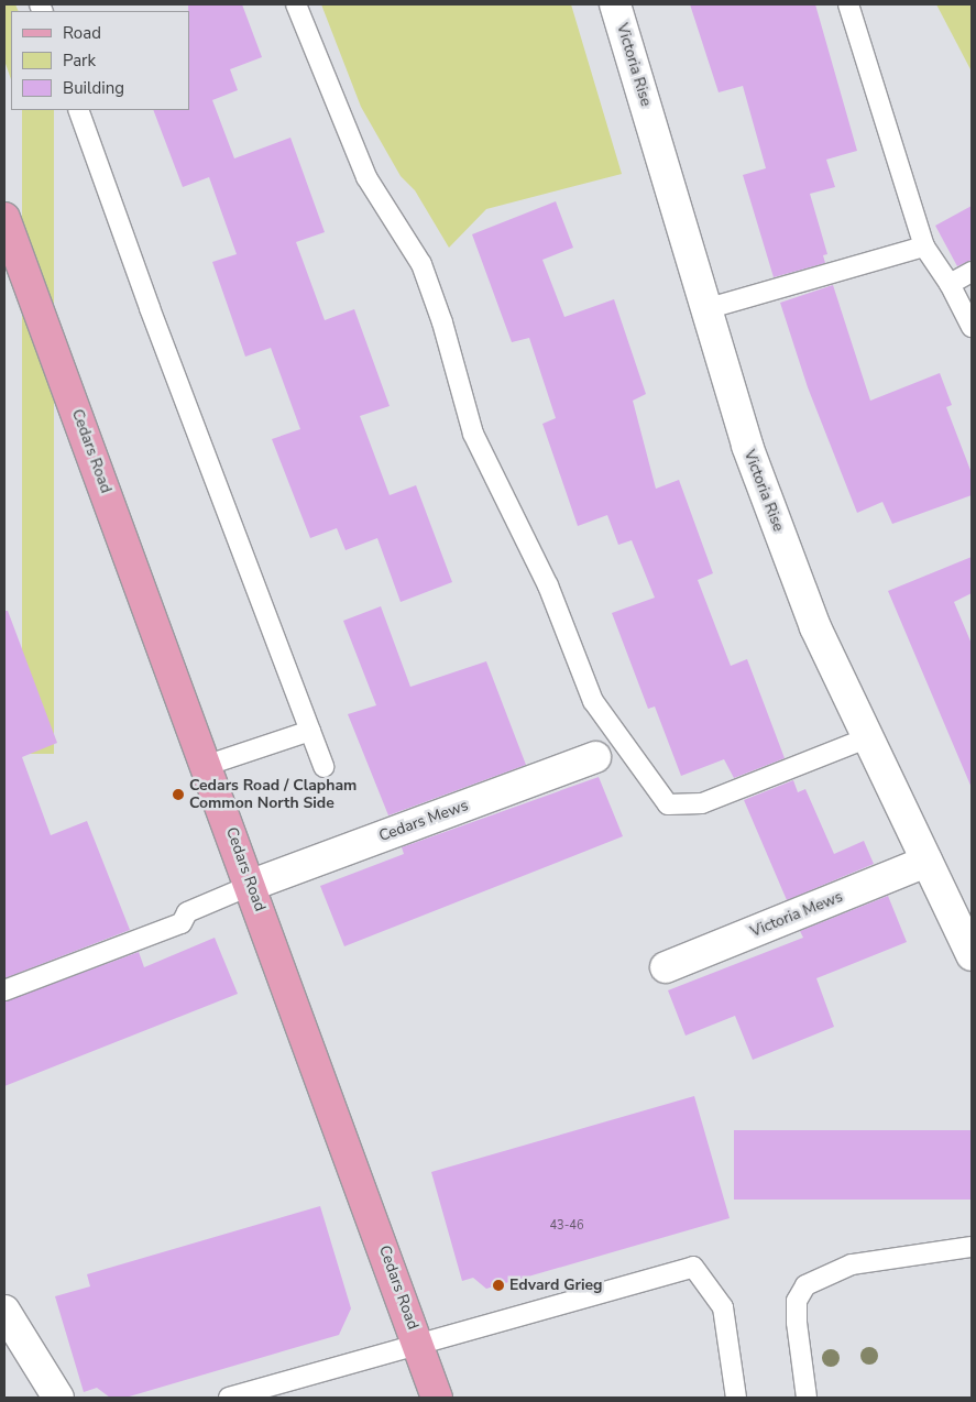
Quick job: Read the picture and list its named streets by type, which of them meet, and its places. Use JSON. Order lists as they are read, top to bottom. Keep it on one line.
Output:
{"streets":{"main road":["Cedars Road"],"street":["Victoria Rise","Cedars Mews","Victoria Mews"]},"crossings":[["Victoria Rise","Victoria Mews"],["Cedars Road","Cedars Mews"]],"places":["Cedars Road / Clapham Common North Side","Edvard Grieg"],"house_numbers":["43-46"],"legend":["Road","Park","Building"]}
